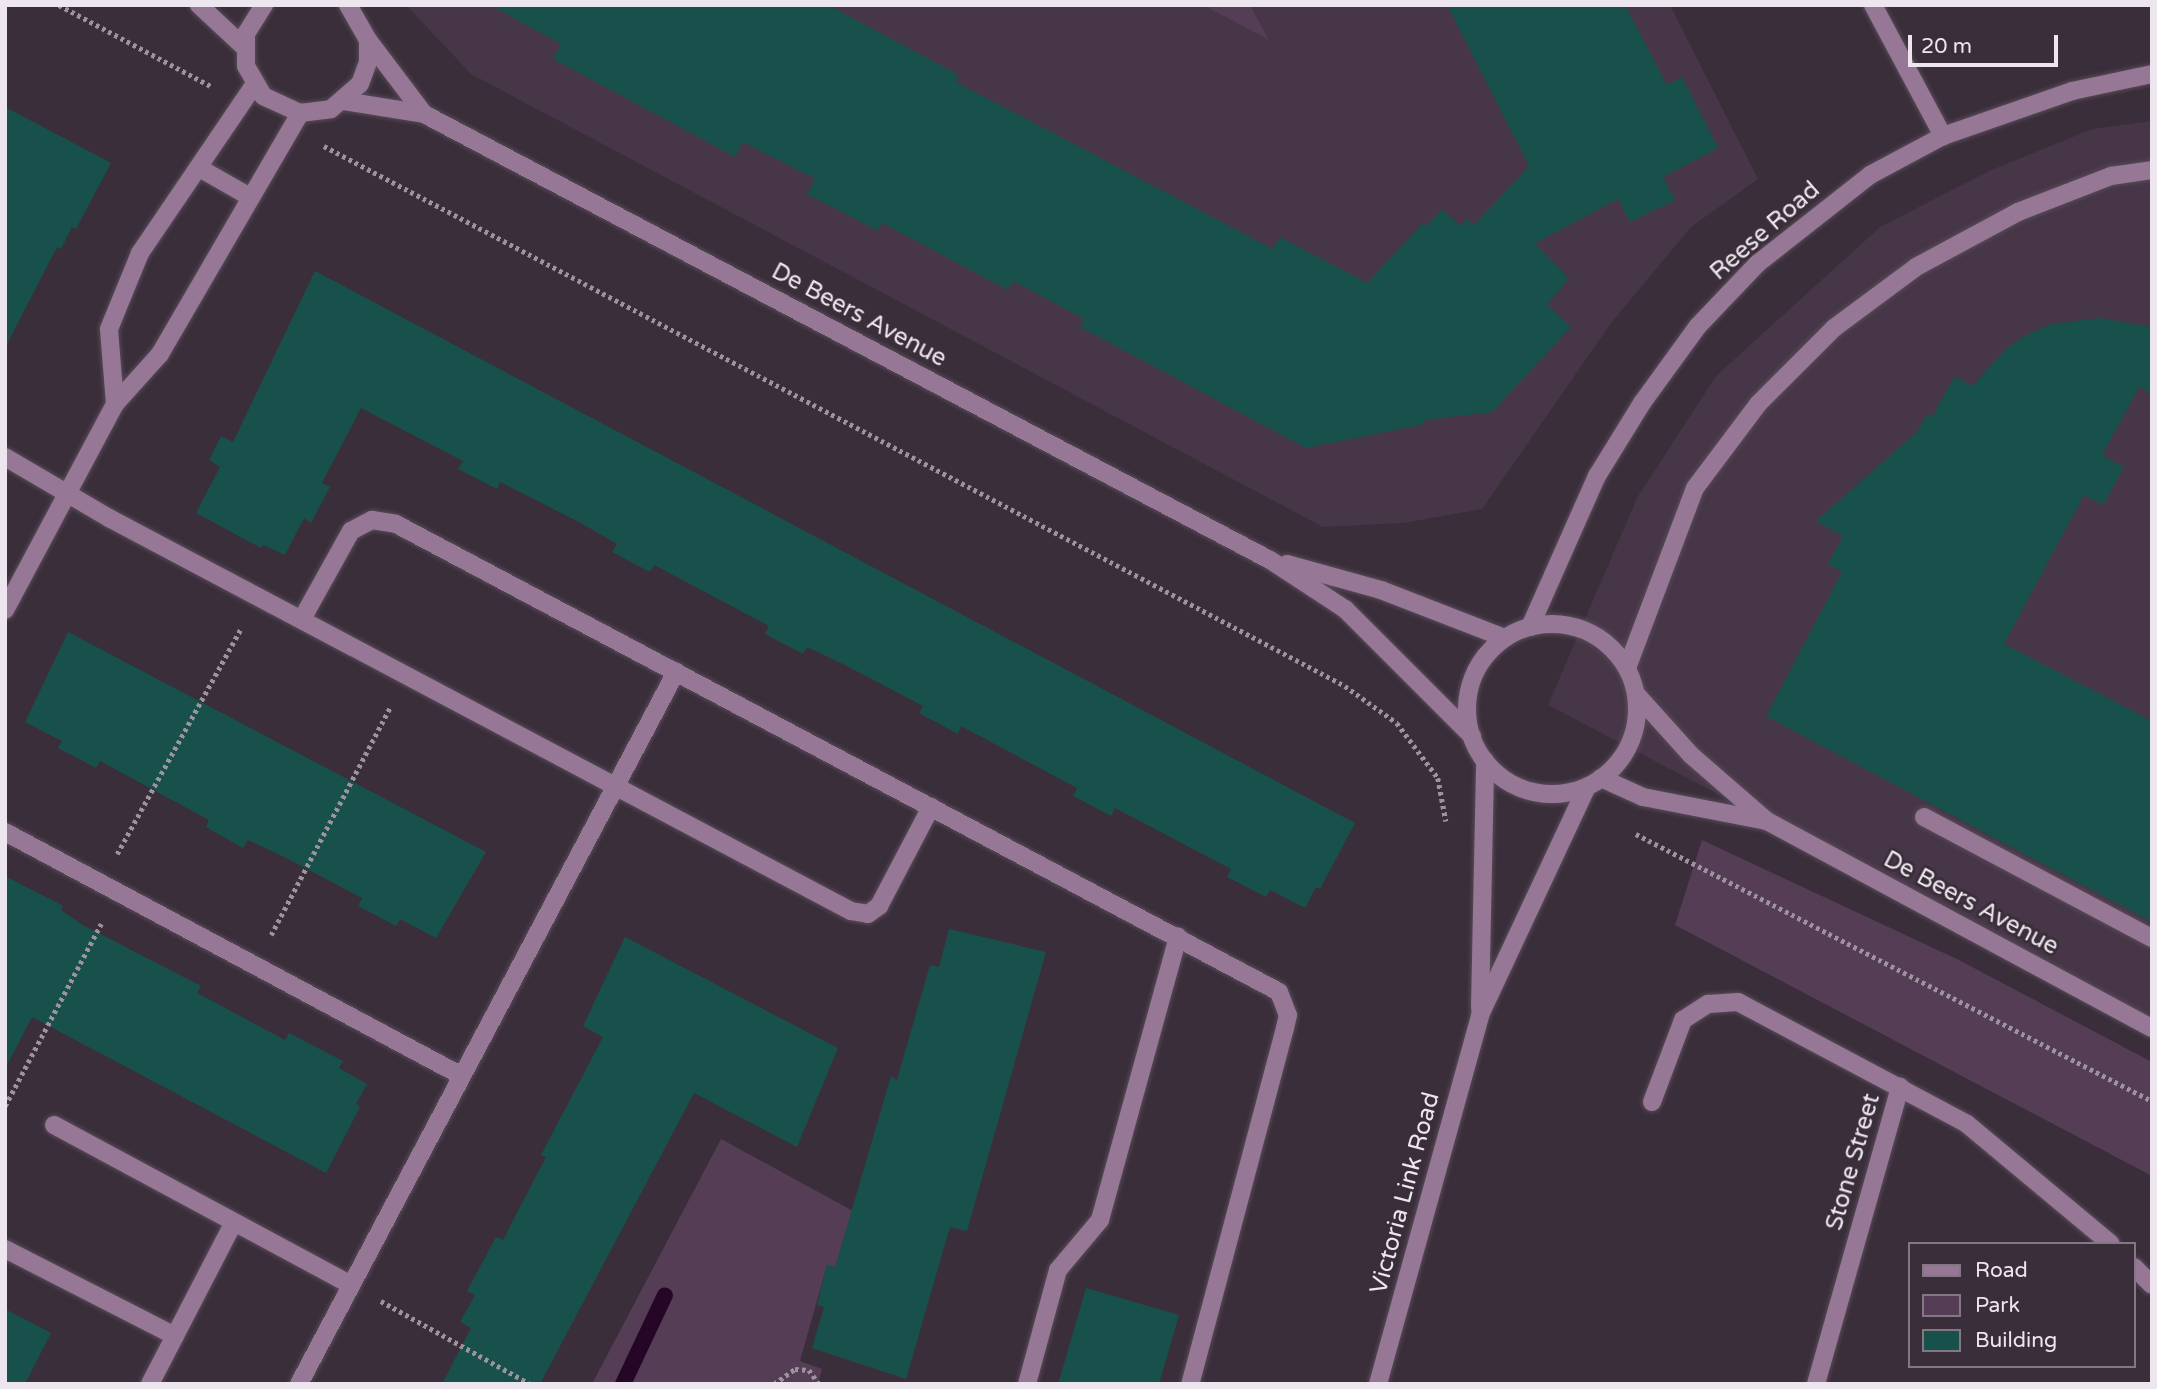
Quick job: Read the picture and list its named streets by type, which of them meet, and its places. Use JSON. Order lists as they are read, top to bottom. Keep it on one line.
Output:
{"streets":{"street":["Reese Road","De Beers Avenue","Stone Street","Victoria Link Road"]},"crossings":[["Reese Road","De Beers Avenue"],["Reese Road","Victoria Link Road"],["De Beers Avenue","Victoria Link Road"]],"legend":["Road","Park","Building"],"scale_bar":"20 m"}
